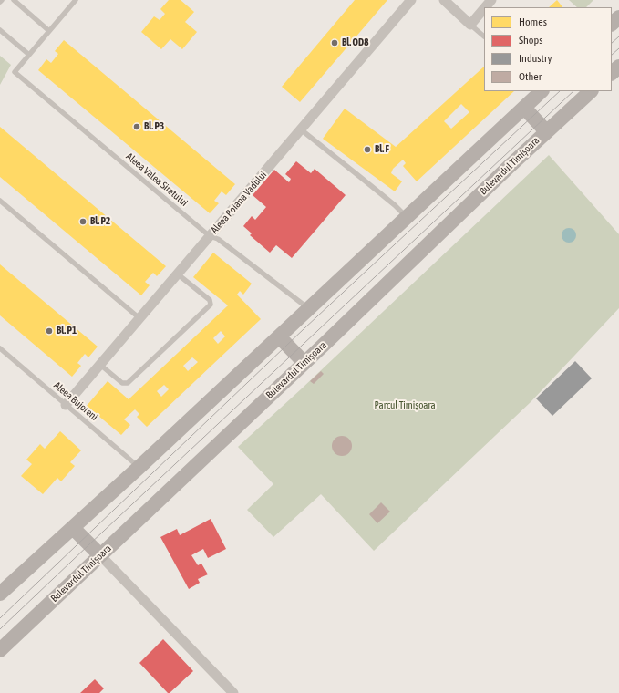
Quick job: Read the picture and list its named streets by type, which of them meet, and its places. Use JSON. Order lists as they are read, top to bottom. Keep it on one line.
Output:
{"streets":{"main road":["Bulevardul Timișoara"],"street":["Aleea Poiana Vadului"],"lane":["Aleea Valea Siretului","Aleea Bujoreni"]},"crossings":[["Aleea Valea Siretului","Aleea Poiana Vadului"],["Aleea Poiana Vadului","Aleea Bujoreni"]],"parks":["Parcul Timișoara"],"places":["Bl. OD8","Bl. P3","Bl. F","Bl. P2","Bl. P1"],"legend":["Homes","Shops","Industry","Other"]}
